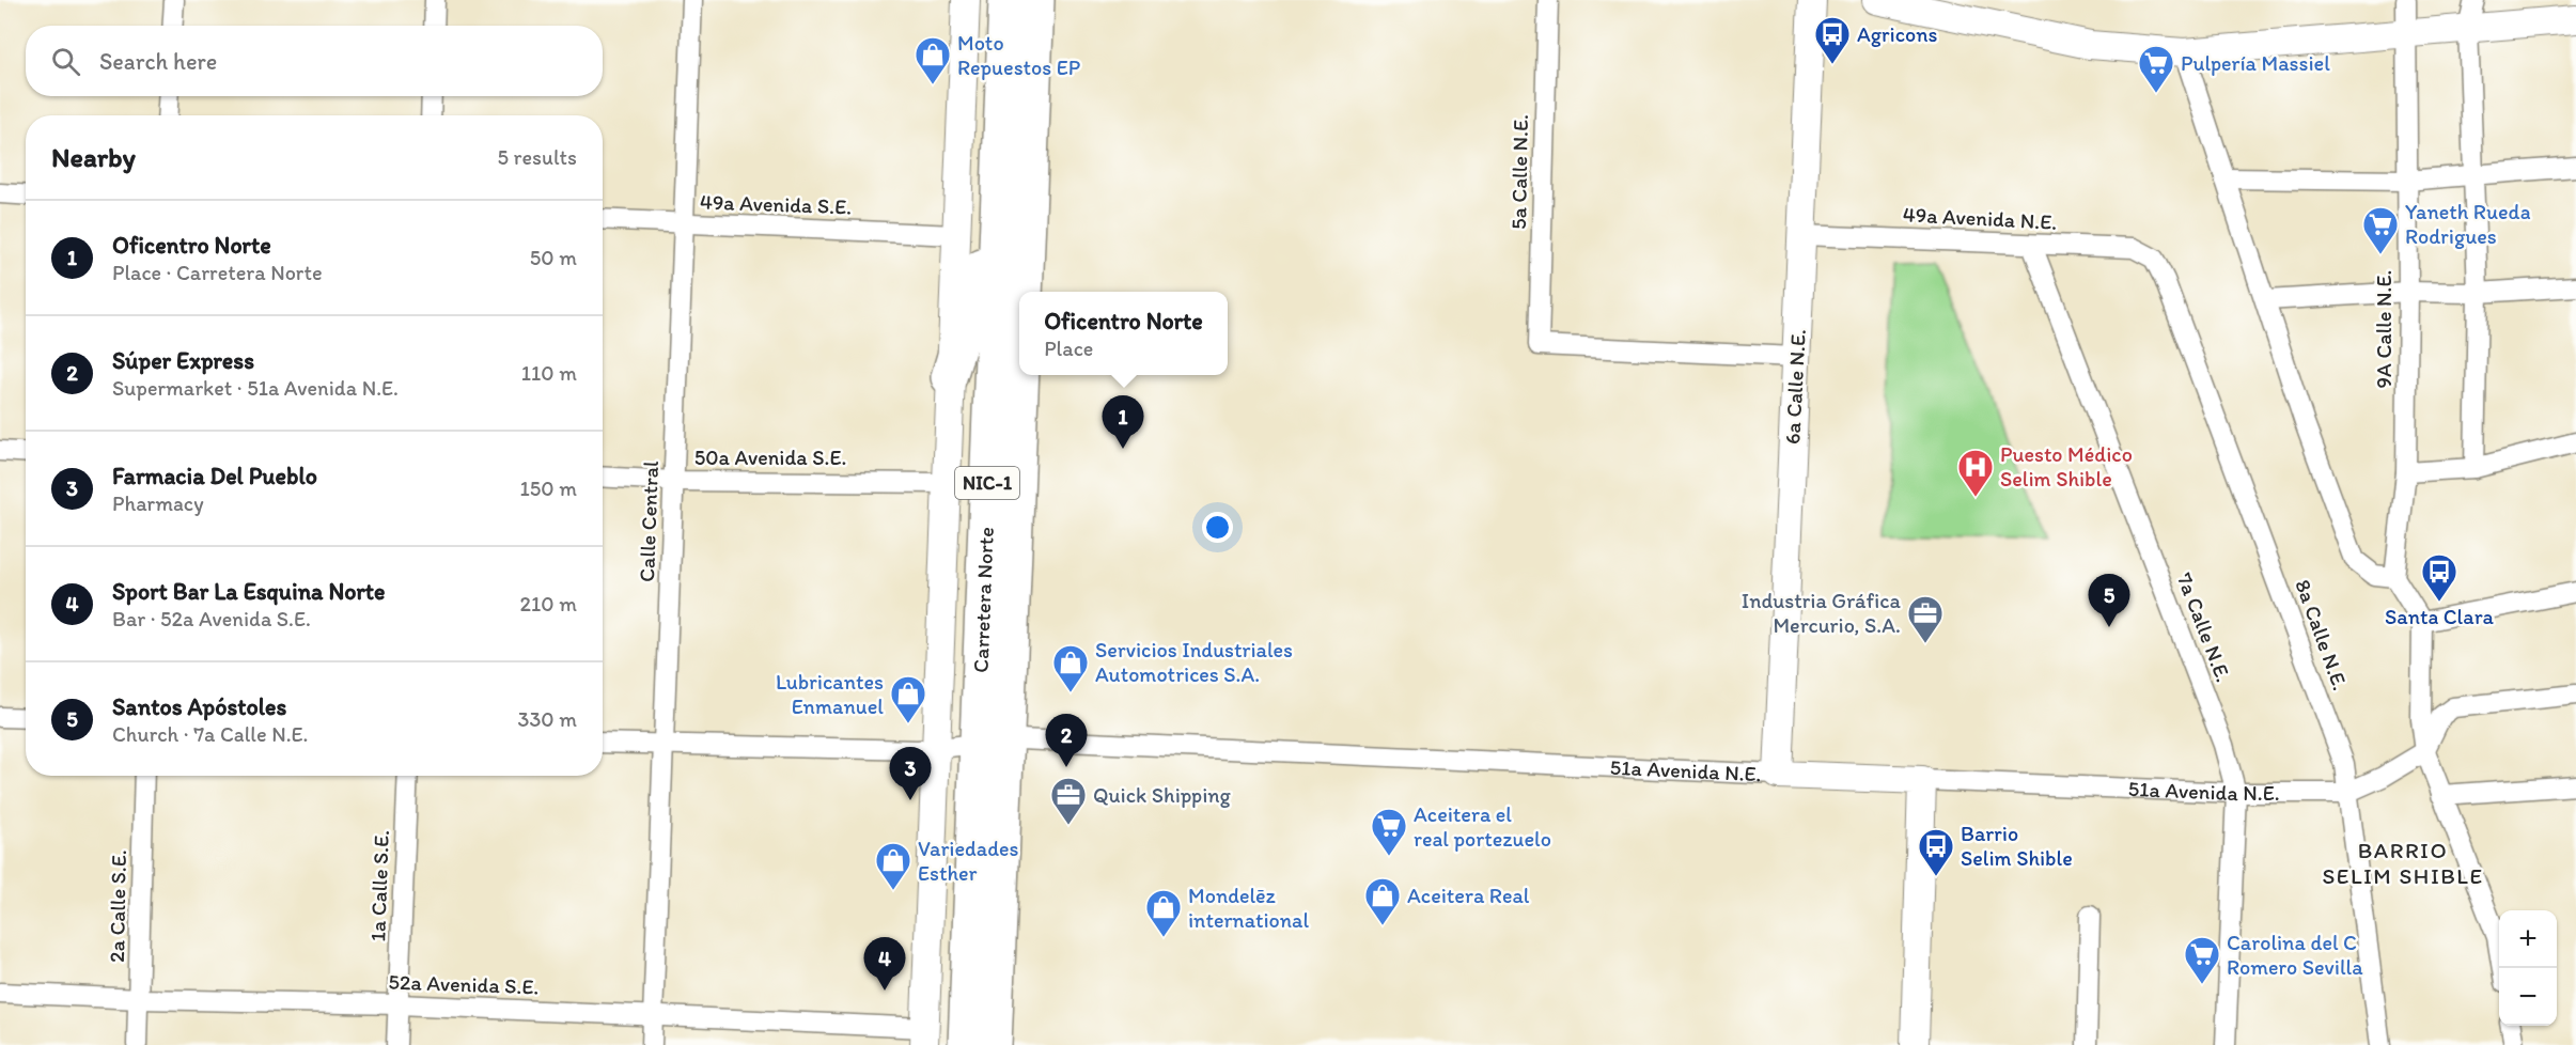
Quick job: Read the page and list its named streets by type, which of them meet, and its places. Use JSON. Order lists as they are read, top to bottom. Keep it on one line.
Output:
{"streets":{"highway":["NIC-1","Carretera Norte"],"street":["5a Calle N.E.","49a Avenida S.E.","49a Avenida N.E.","9A Calle N.E.","6a Calle N.E.","50a Avenida S.E.","Calle Central","7a Calle N.E.","8a Calle N.E.","51a Avenida N.E.","1a Calle S.E.","2a Calle S.E.","52a Avenida S.E."]},"crossings":[["5a Calle N.E.","6a Calle N.E."],["49a Avenida S.E.","Calle Central"],["49a Avenida N.E.","6a Calle N.E."],["49a Avenida N.E.","7a Calle N.E."],["49a Avenida N.E.","8a Calle N.E."],["6a Calle N.E.","51a Avenida N.E."],["50a Avenida S.E.","Calle Central"],["Calle Central","51a Avenida N.E."],["Calle Central","52a Avenida S.E."],["Carretera Norte","51a Avenida N.E."],["7a Calle N.E.","51a Avenida N.E."],["8a Calle N.E.","51a Avenida N.E."],["1a Calle S.E.","52a Avenida S.E."],["2a Calle S.E.","52a Avenida S.E."]],"districts":["BARRIO SELIM SHIBLE"],"places":{"bus stop":["Agricons","Santa Clara","Barrio Selim Shible"],"shop":["Moto Repuestos EP","Servicios Industriales Automotrices S.A.","Lubricantes Enmanuel","Variedades Esther","Aceitera Real","Mondelēz international"],"supermarket":["Pulpería Massiel","Yaneth Rueda Rodrigues","Aceitera el real portezuelo","Carolina del C Romero Sevilla"],"hospital":["Puesto Médico Selim Shible"],"office":["Industria Gráfica Mercurio, S.A.","Quick Shipping"]},"page":{"search":"Search here","heading":["Nearby","5 results"],"list":[{"mark":"1","name":"Oficentro Norte","note":"Place · Carretera Norte","value":"50 m"},{"mark":"2","name":"Súper Express","note":"Supermarket · 51a Avenida N.E.","value":"110 m"},{"mark":"3","name":"Farmacia Del Pueblo","note":"Pharmacy","value":"150 m"},{"mark":"4","name":"Sport Bar La Esquina Norte","note":"Bar · 52a Avenida S.E.","value":"210 m"},{"mark":"5","name":"Santos Apóstoles","note":"Church · 7a Calle N.E.","value":"330 m"}],"popup":["Oficentro Norte","Place"],"pins":["1","5","2","3","4"],"map_buttons":["+","−"]}}
